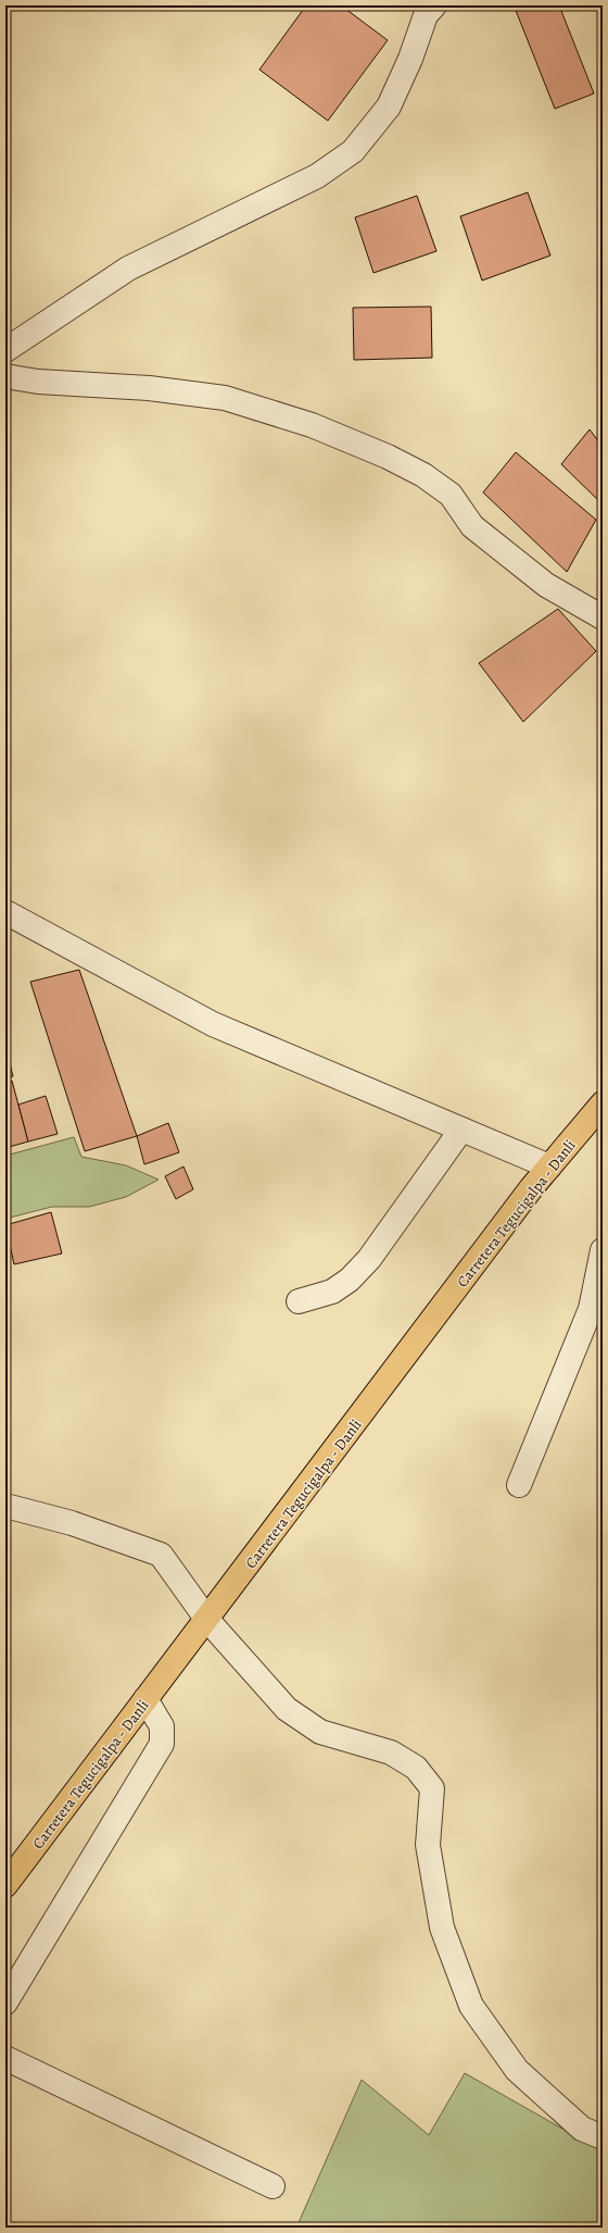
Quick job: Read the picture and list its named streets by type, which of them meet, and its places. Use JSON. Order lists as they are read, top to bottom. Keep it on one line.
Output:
{"streets":{"highway":["Carretera Tegucigalpa - Danli"]}}
